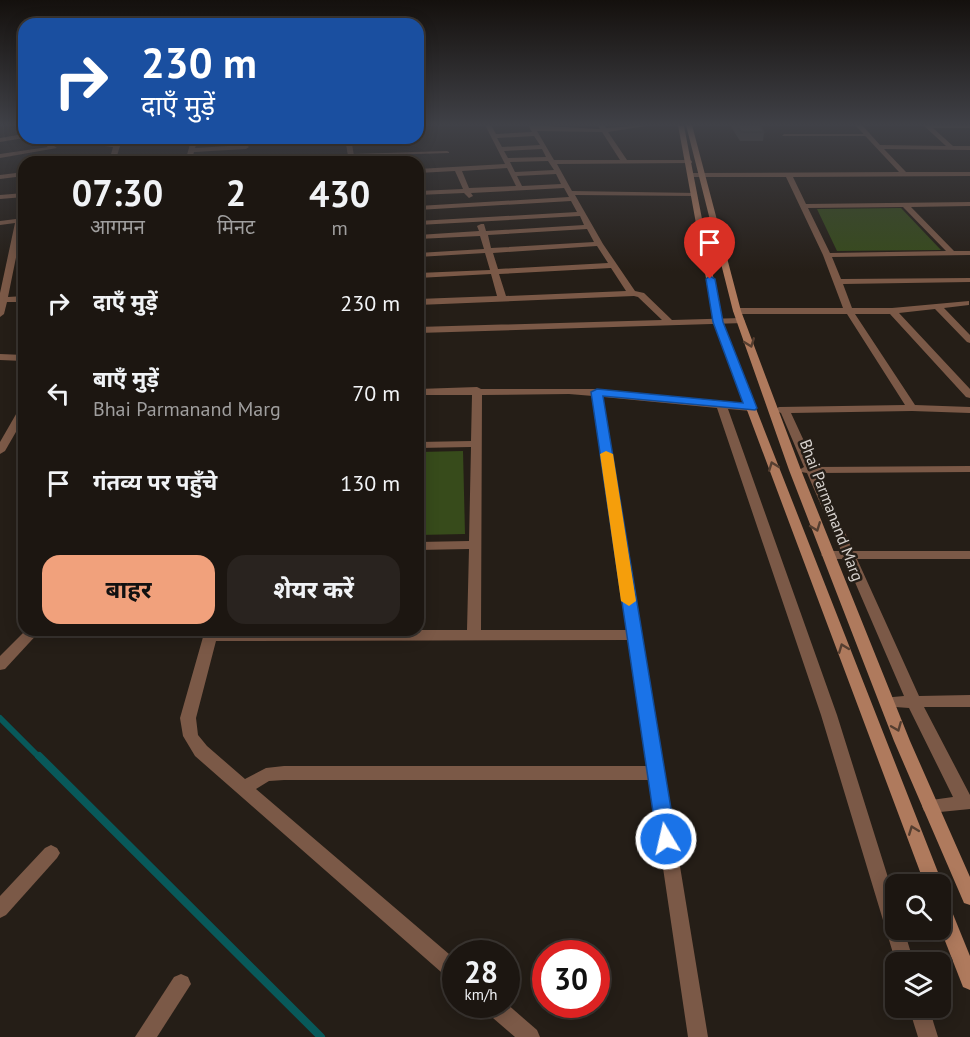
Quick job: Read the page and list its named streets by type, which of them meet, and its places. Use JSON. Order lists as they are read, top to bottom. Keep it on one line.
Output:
{"streets":{"street":["Bhai Parmanand Marg"]},"page":{"turn":["230 m","दाएँ मुड़ें"],"eta":["07:30","आगमन","2","मिनट","430","m"],"list":[{"name":"दाएँ मुड़ें","value":"230 m"},{"name":"बाएँ मुड़ें","note":"Bhai Parmanand Marg","value":"70 m"},{"name":"गंतव्य पर पहुँचे","value":"130 m"}],"buttons":["बाहर","शेयर करें"],"speed":"28 km/h","limit":"30"}}
